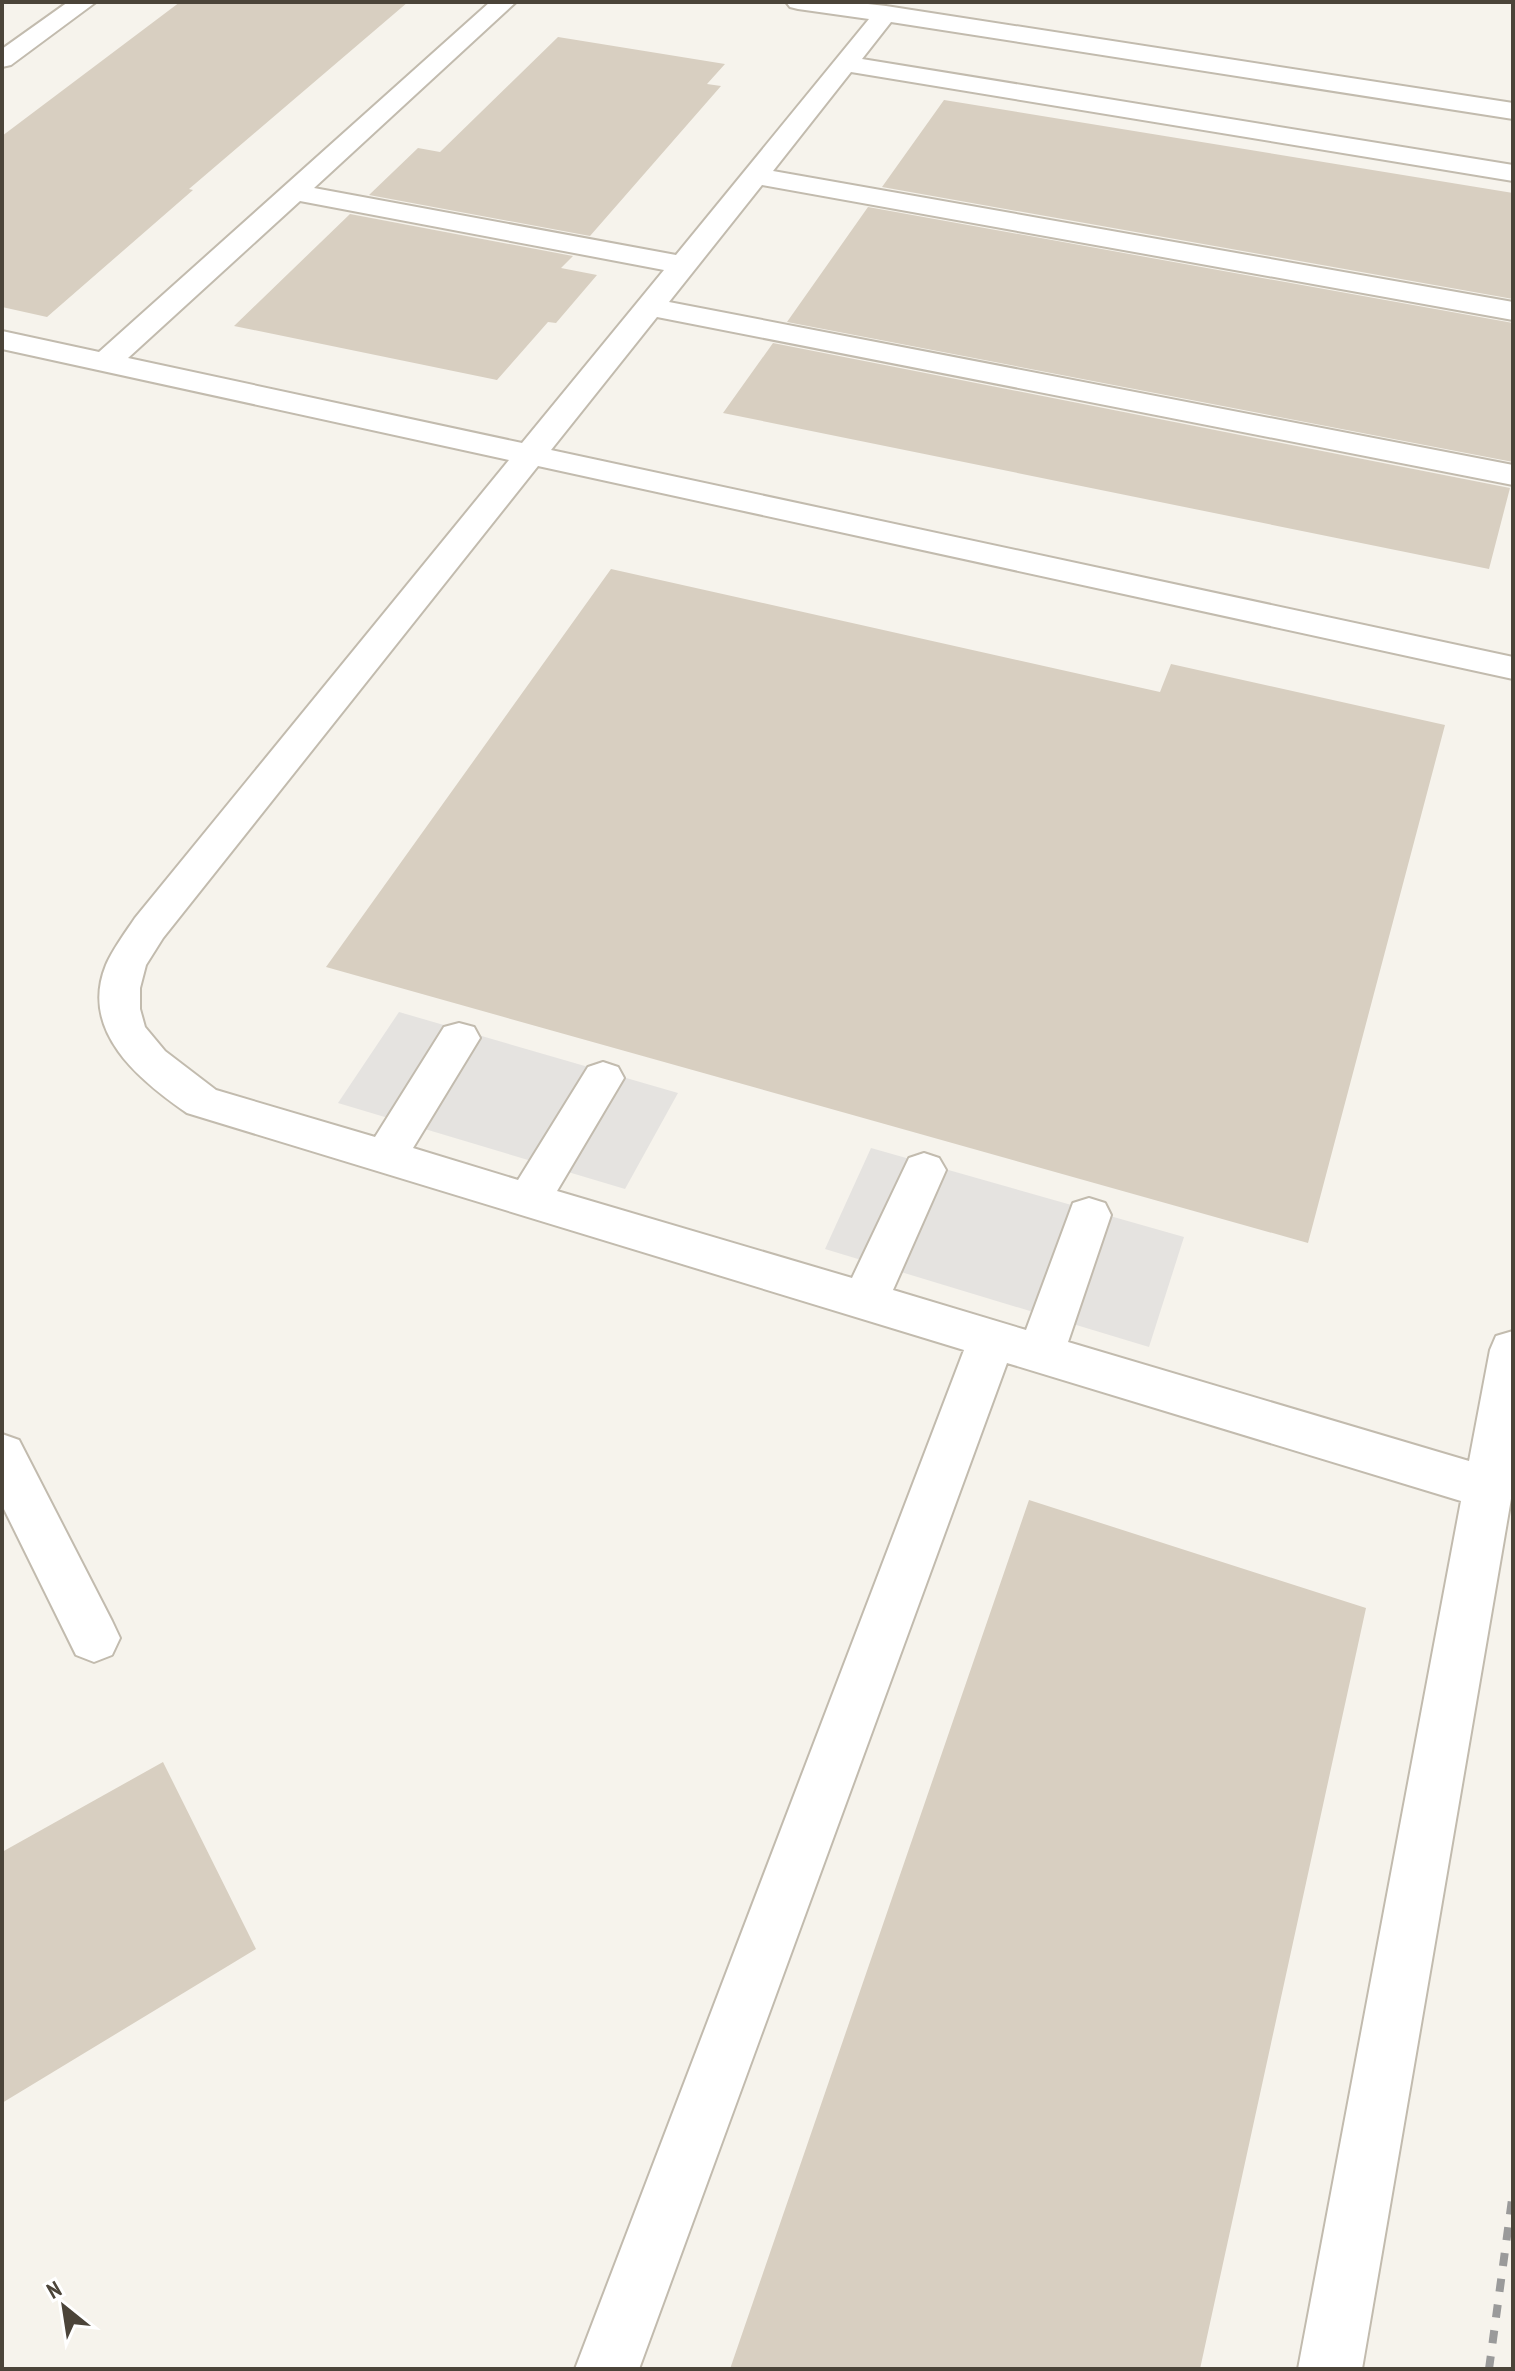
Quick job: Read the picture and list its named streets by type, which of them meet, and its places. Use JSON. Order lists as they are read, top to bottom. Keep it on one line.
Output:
{"north":"top left"}
